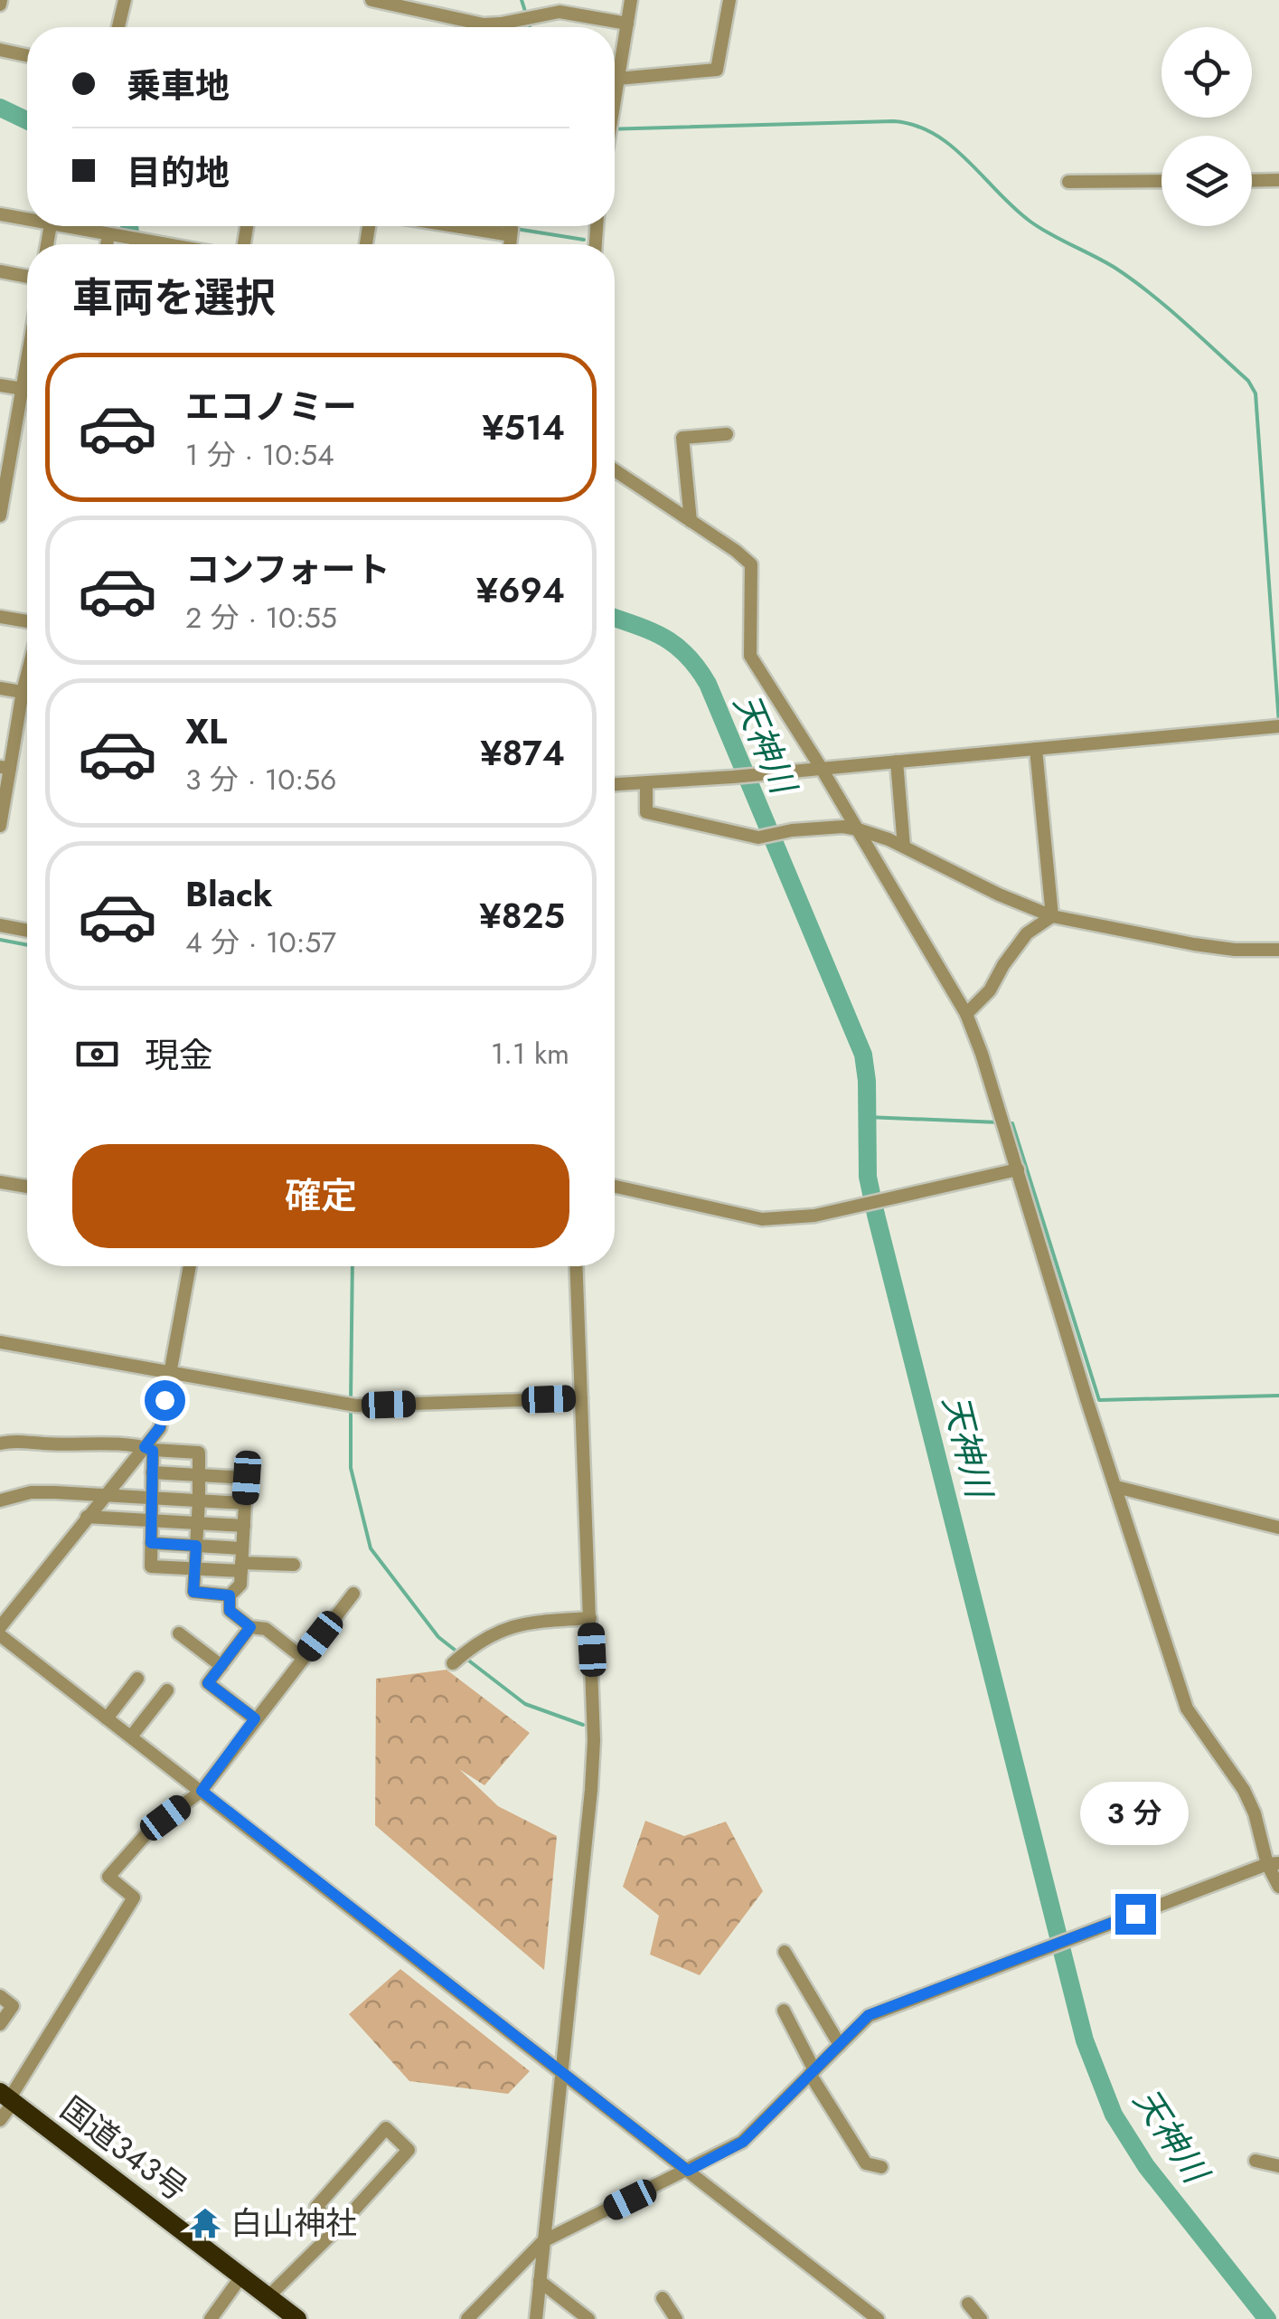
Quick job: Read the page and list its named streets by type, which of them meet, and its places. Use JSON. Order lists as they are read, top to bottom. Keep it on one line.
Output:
{"streets":{"highway":["国道343号"]},"water":["天神川"],"places":{"temple":["白山神社"]},"page":{"banner":["乗車地","目的地"],"heading":"車両を選択","list":[{"name":"エコノミー","note":"1 分 · 10:54","value":"¥514"},{"name":"コンフォート","note":"2 分 · 10:55","value":"¥694"},{"name":"XL","note":"3 分 · 10:56","value":"¥874"},{"name":"Black","note":"4 分 · 10:57","value":"¥825"}],"pay":["現金","1.1 km"],"buttons":"確定","bubble":"3 分"}}
